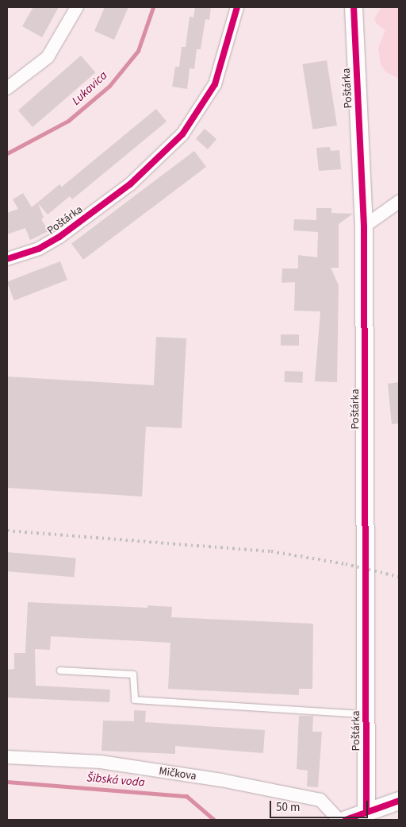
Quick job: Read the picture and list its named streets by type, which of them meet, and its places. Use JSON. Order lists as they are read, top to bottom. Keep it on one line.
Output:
{"streets":{"street":["Poštárka","Mičkova"]},"water":["Lukavica","Šibská voda"],"scale_bar":"50 m"}
